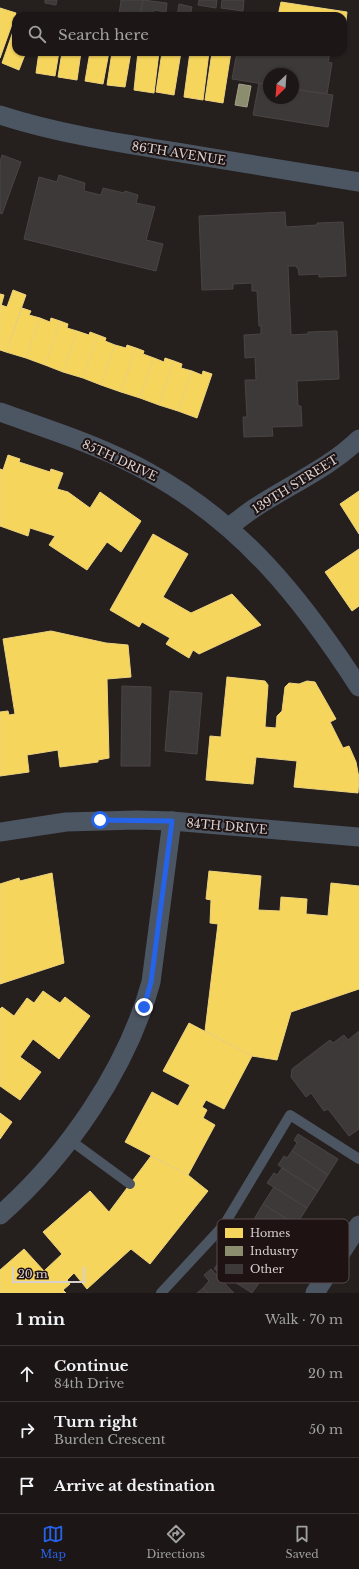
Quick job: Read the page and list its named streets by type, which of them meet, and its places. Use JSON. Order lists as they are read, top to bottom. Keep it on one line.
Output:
{"streets":{"street":["86TH AVENUE","85TH DRIVE","139TH STREET","84TH DRIVE"]},"crossings":[["85TH DRIVE","139TH STREET"]],"legend":["Homes","Industry","Other"],"scale_bar":"20 m","north":"bottom left","page":{"search":"Search here","scale":"20 m","heading":["1 min","Walk · 70 m"],"list":[["Continue","84th Drive","20 m"],["Turn right","Burden Crescent","50 m"],"Arrive at destination"],"nav":["Map","Directions","Saved"]}}
